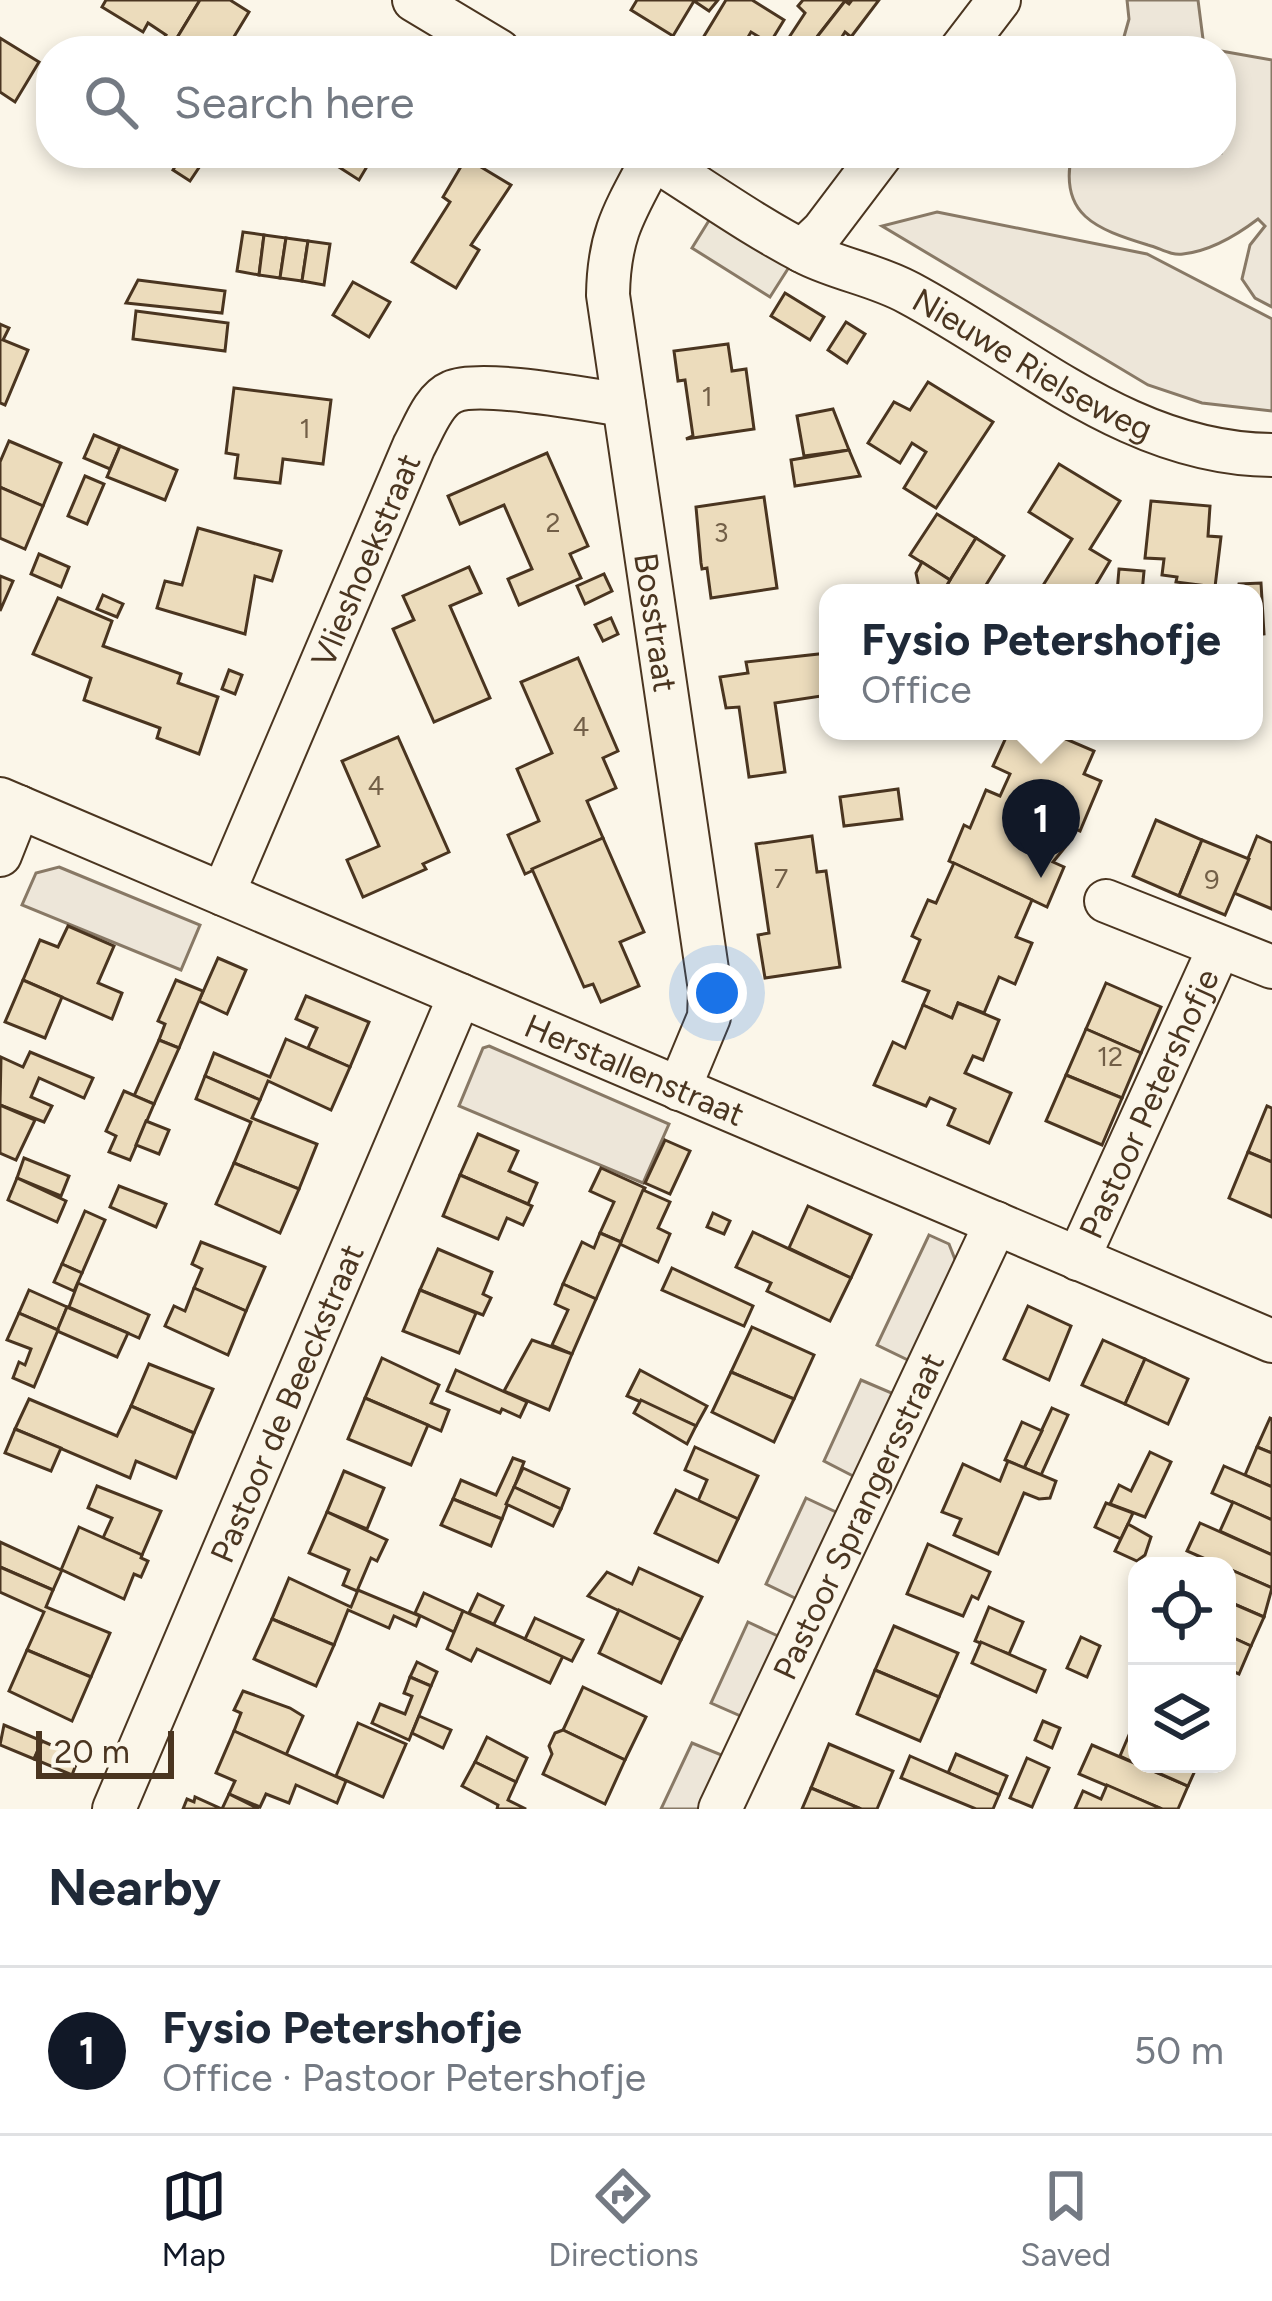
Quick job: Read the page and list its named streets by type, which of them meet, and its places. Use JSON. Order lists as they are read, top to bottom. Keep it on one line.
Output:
{"streets":{"street":["Nieuwe Rielseweg","Vlieshoekstraat","Bosstraat","Herstallenstraat","Pastoor Petershofje","Pastoor de Beeckstraat","Pastoor Sprangersstraat"]},"crossings":[["Vlieshoekstraat","Bosstraat"],["Vlieshoekstraat","Herstallenstraat"],["Bosstraat","Herstallenstraat"],["Herstallenstraat","Pastoor Petershofje"],["Herstallenstraat","Pastoor de Beeckstraat"],["Herstallenstraat","Pastoor Sprangersstraat"]],"house_numbers":["1","1","2","3","4","4","7","9","12"],"scale_bar":"20 m","page":{"search":"Search here","popup":["Fysio Petershofje","Office"],"pins":"1","scale":"20 m","heading":"Nearby","list":[{"mark":"1","name":"Fysio Petershofje","note":"Office · Pastoor Petershofje","value":"50 m"}],"nav":["Map","Directions","Saved"]}}
